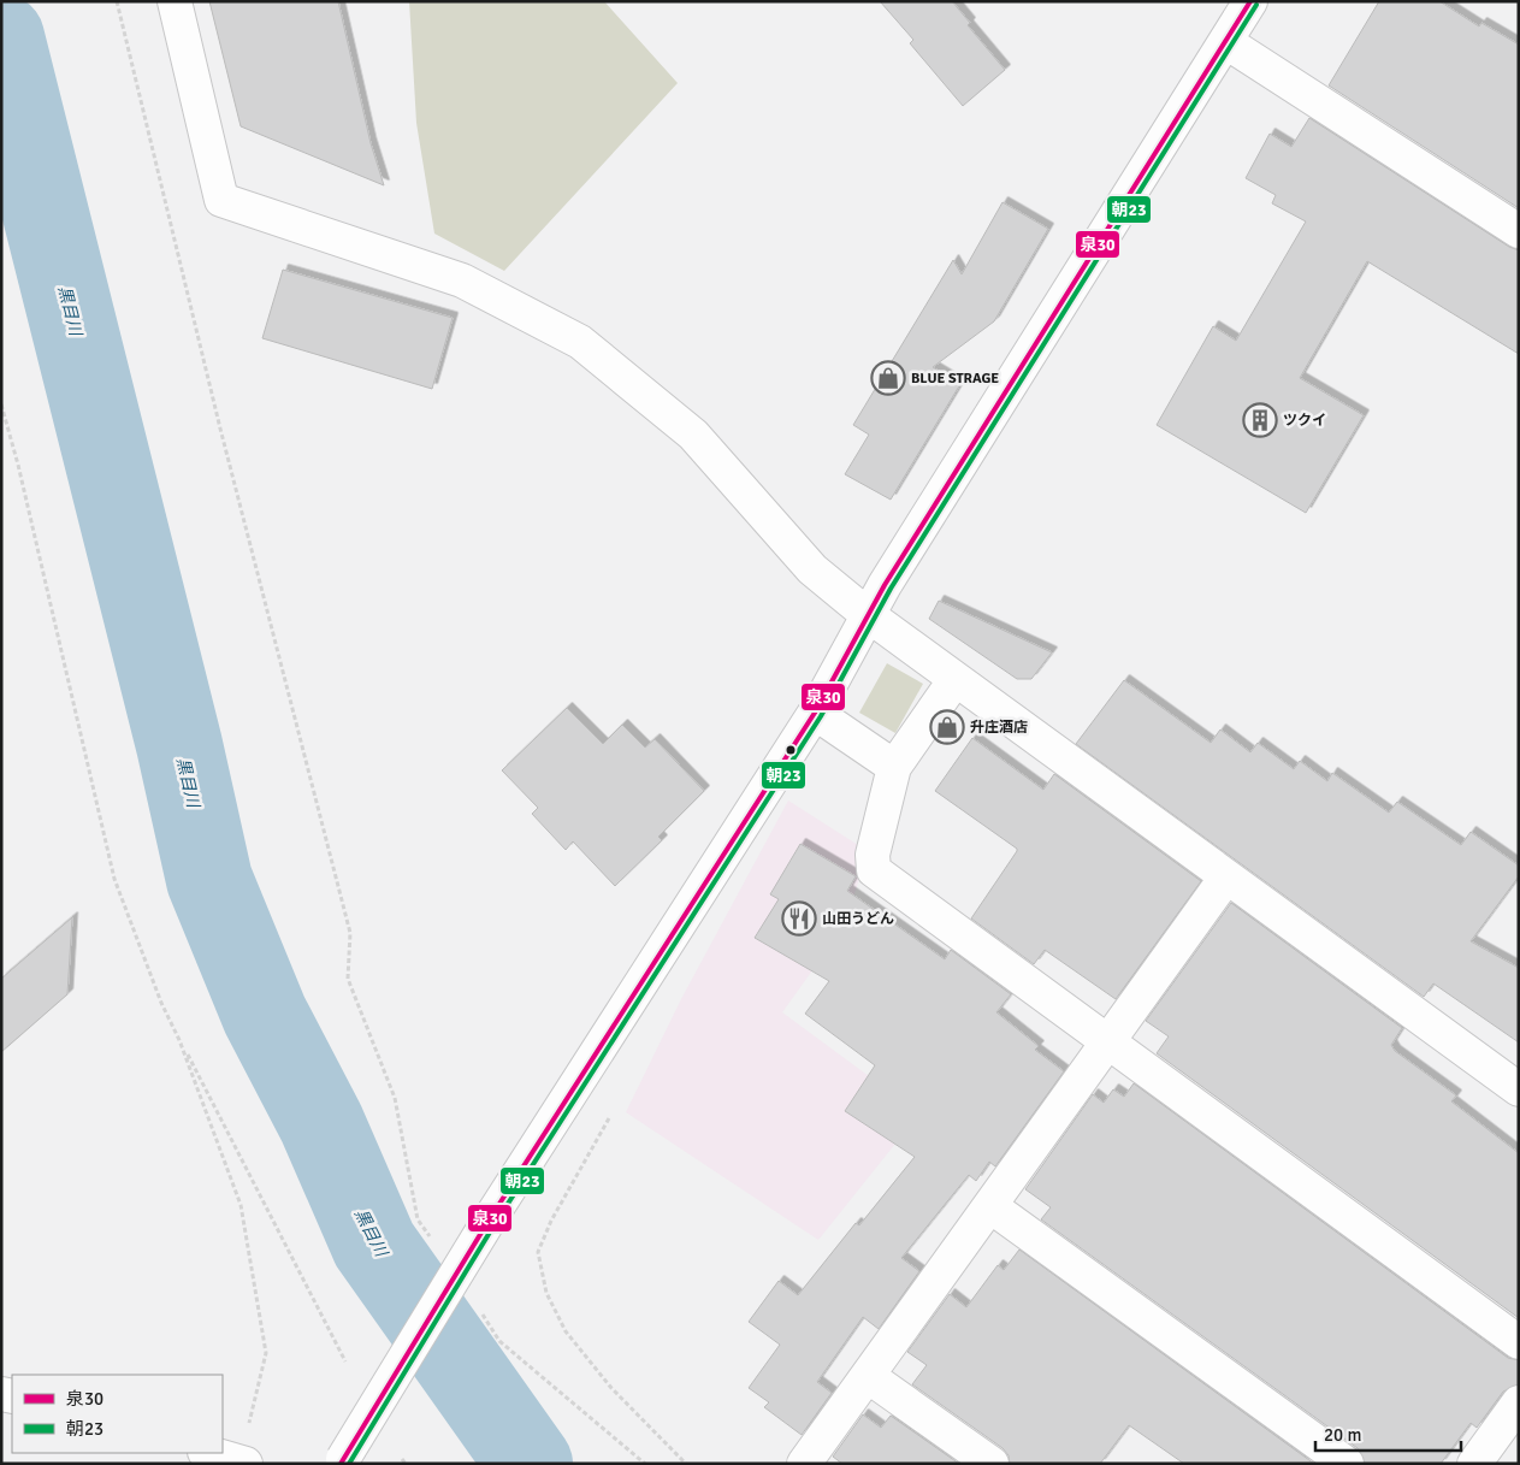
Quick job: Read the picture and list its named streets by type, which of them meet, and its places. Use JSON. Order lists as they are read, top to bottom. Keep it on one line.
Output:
{"water":["黒目川"],"places":{"shop":["BLUE STRAGE","升庄酒店"],"building":["ツクイ"],"restaurant":["山田うどん"]},"lines":["transit line 泉30","transit line 朝23"],"legend":["泉30","朝23"],"scale_bar":"20 m"}
